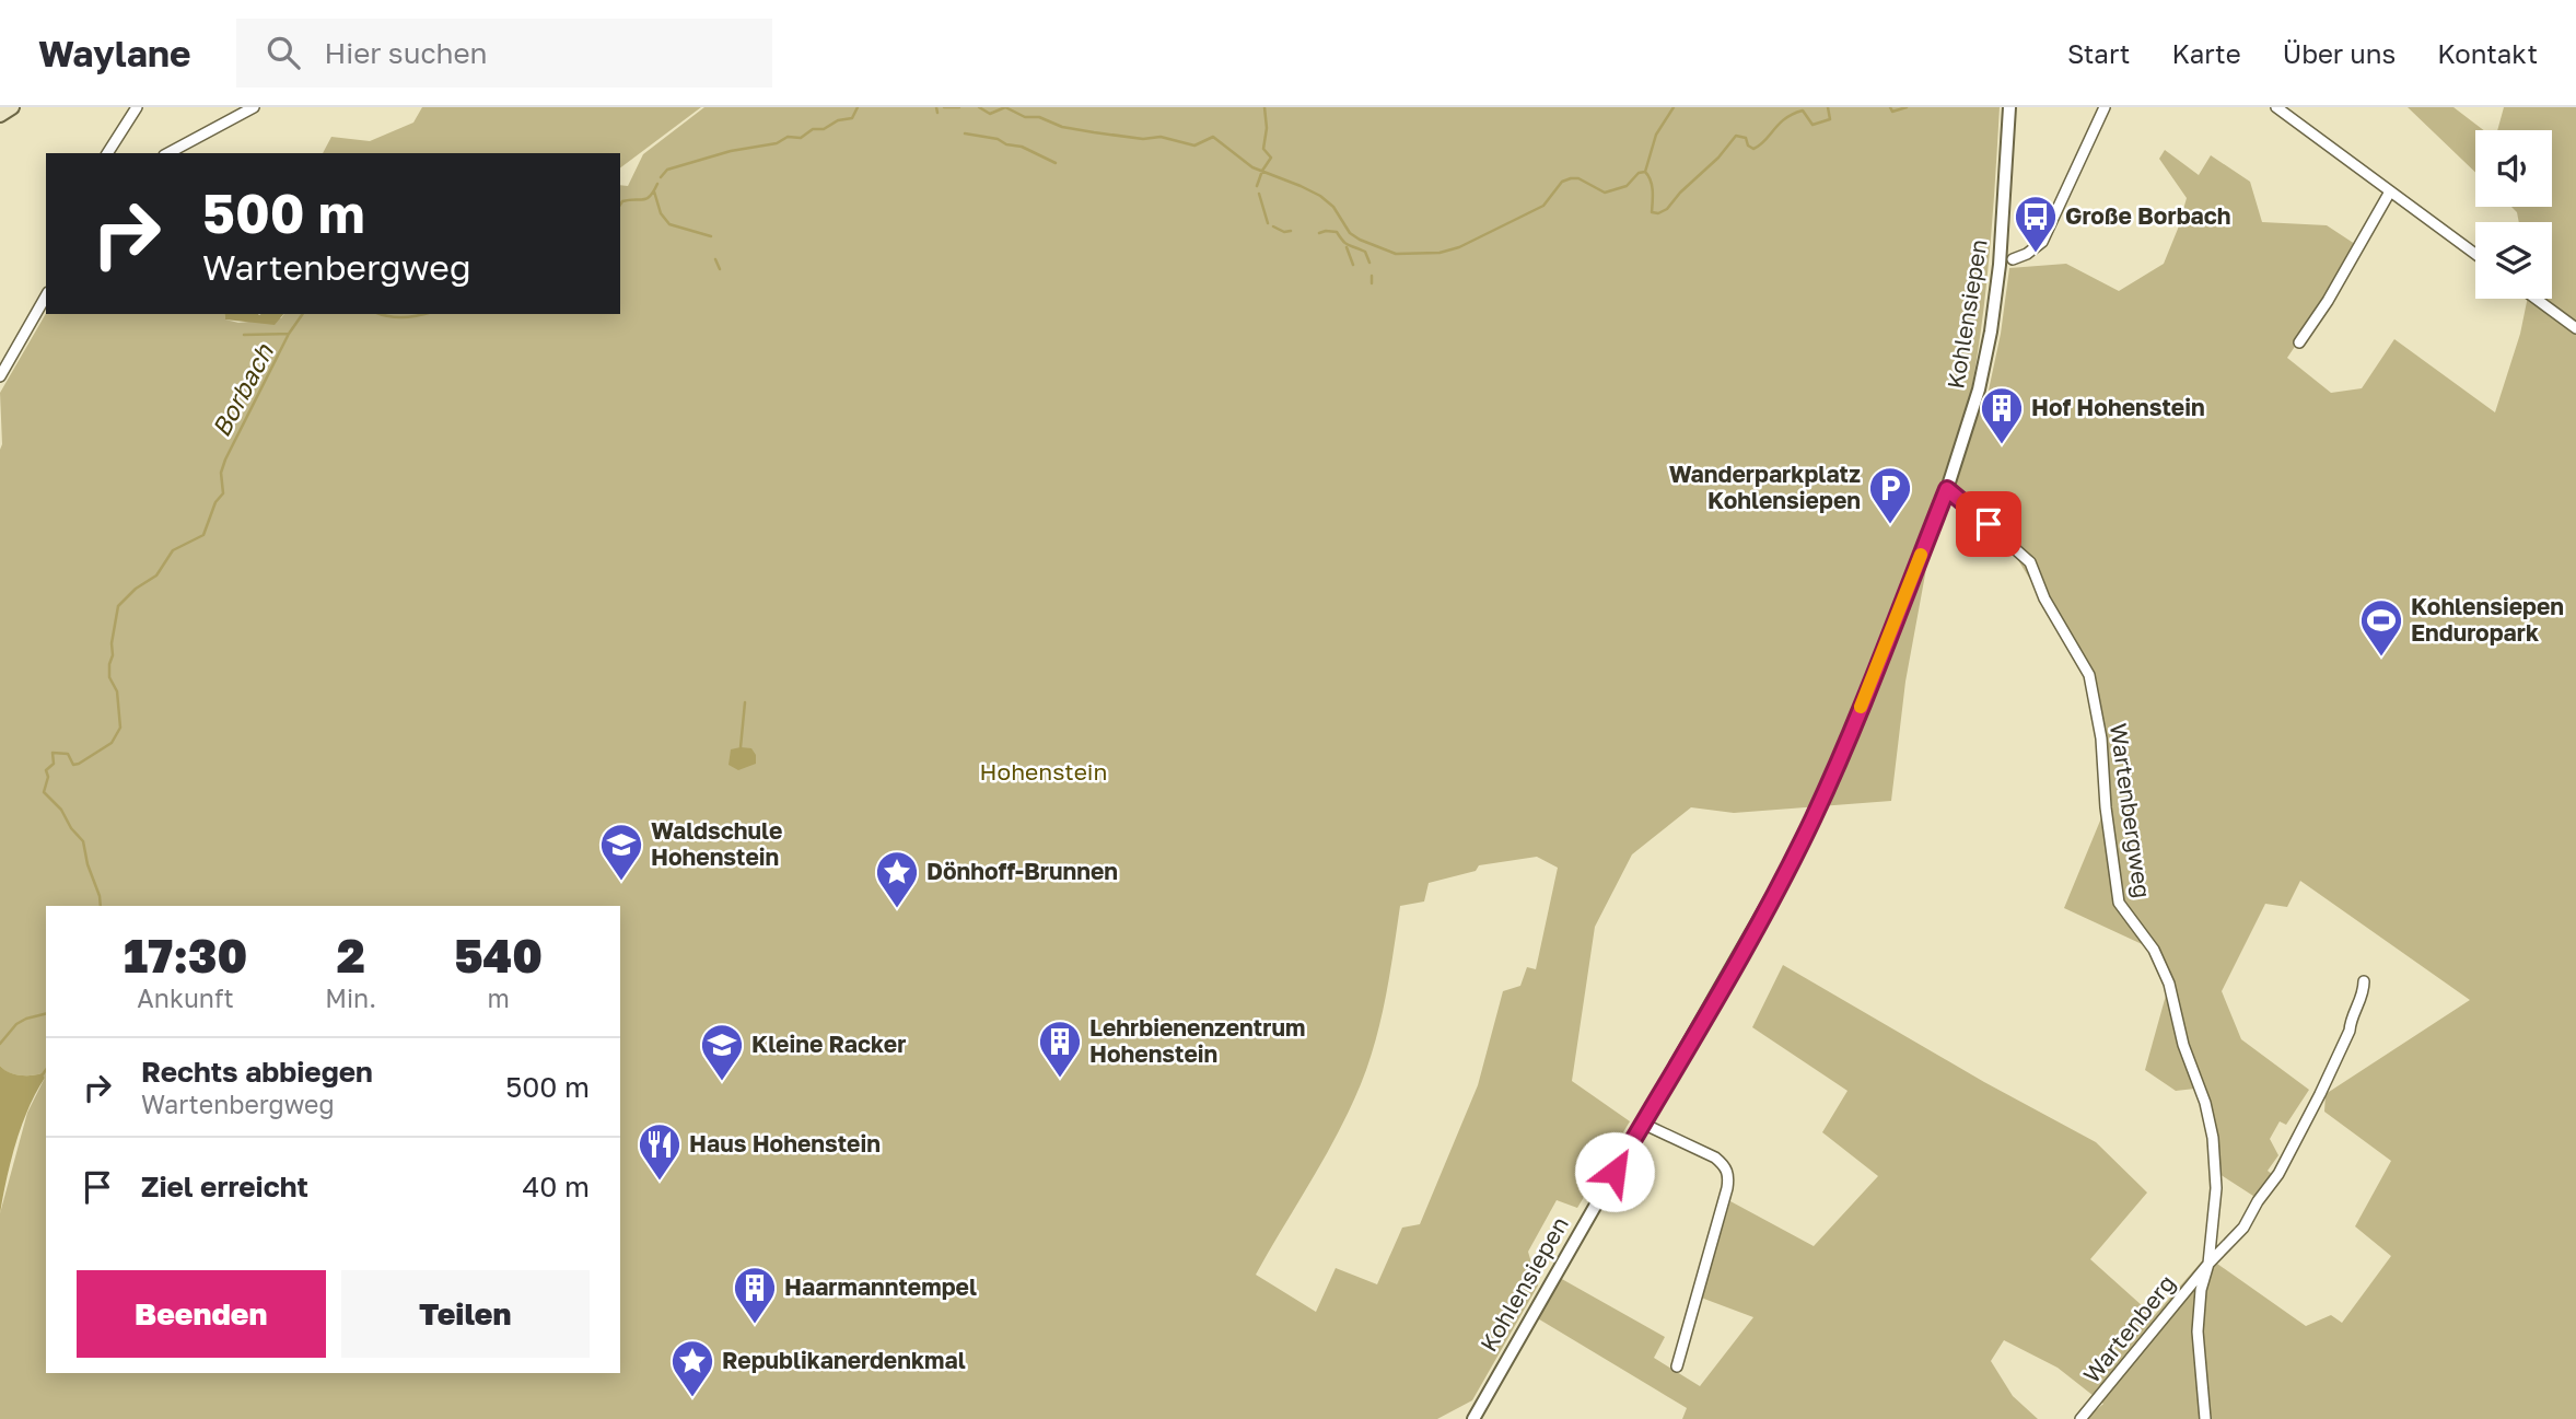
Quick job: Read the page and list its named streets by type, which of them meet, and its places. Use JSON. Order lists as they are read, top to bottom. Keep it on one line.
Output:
{"streets":{"street":["Kohlensiepen","Wartenbergweg","Wartenberg"]},"crossings":[["Kohlensiepen","Wartenbergweg"],["Wartenbergweg","Wartenberg"]],"water":["Borbach"],"parks":["Hohenstein"],"places":{"bus stop":["Große Borbach"],"building":["Hof Hohenstein","Lehrbienenzentrum Hohenstein","Haarmanntempel"],"parking":["Wanderparkplatz Kohlensiepen"],"sports":["Kohlensiepen Enduropark"],"school or university":["Waldschule Hohenstein","Kleine Racker"],"place":["Dönhoff-Brunnen","Republikanerdenkmal"],"restaurant":["Haus Hohenstein"]},"page":{"header":"Waylane","search":"Hier suchen","nav":["Start","Karte","Über uns","Kontakt"],"turn":["500 m","Wartenbergweg"],"eta":["17:30","Ankunft","2","Min.","540","m"],"list":[{"name":"Rechts abbiegen","note":"Wartenbergweg","value":"500 m"},{"name":"Ziel erreicht","value":"40 m"}],"buttons":["Beenden","Teilen"]}}
